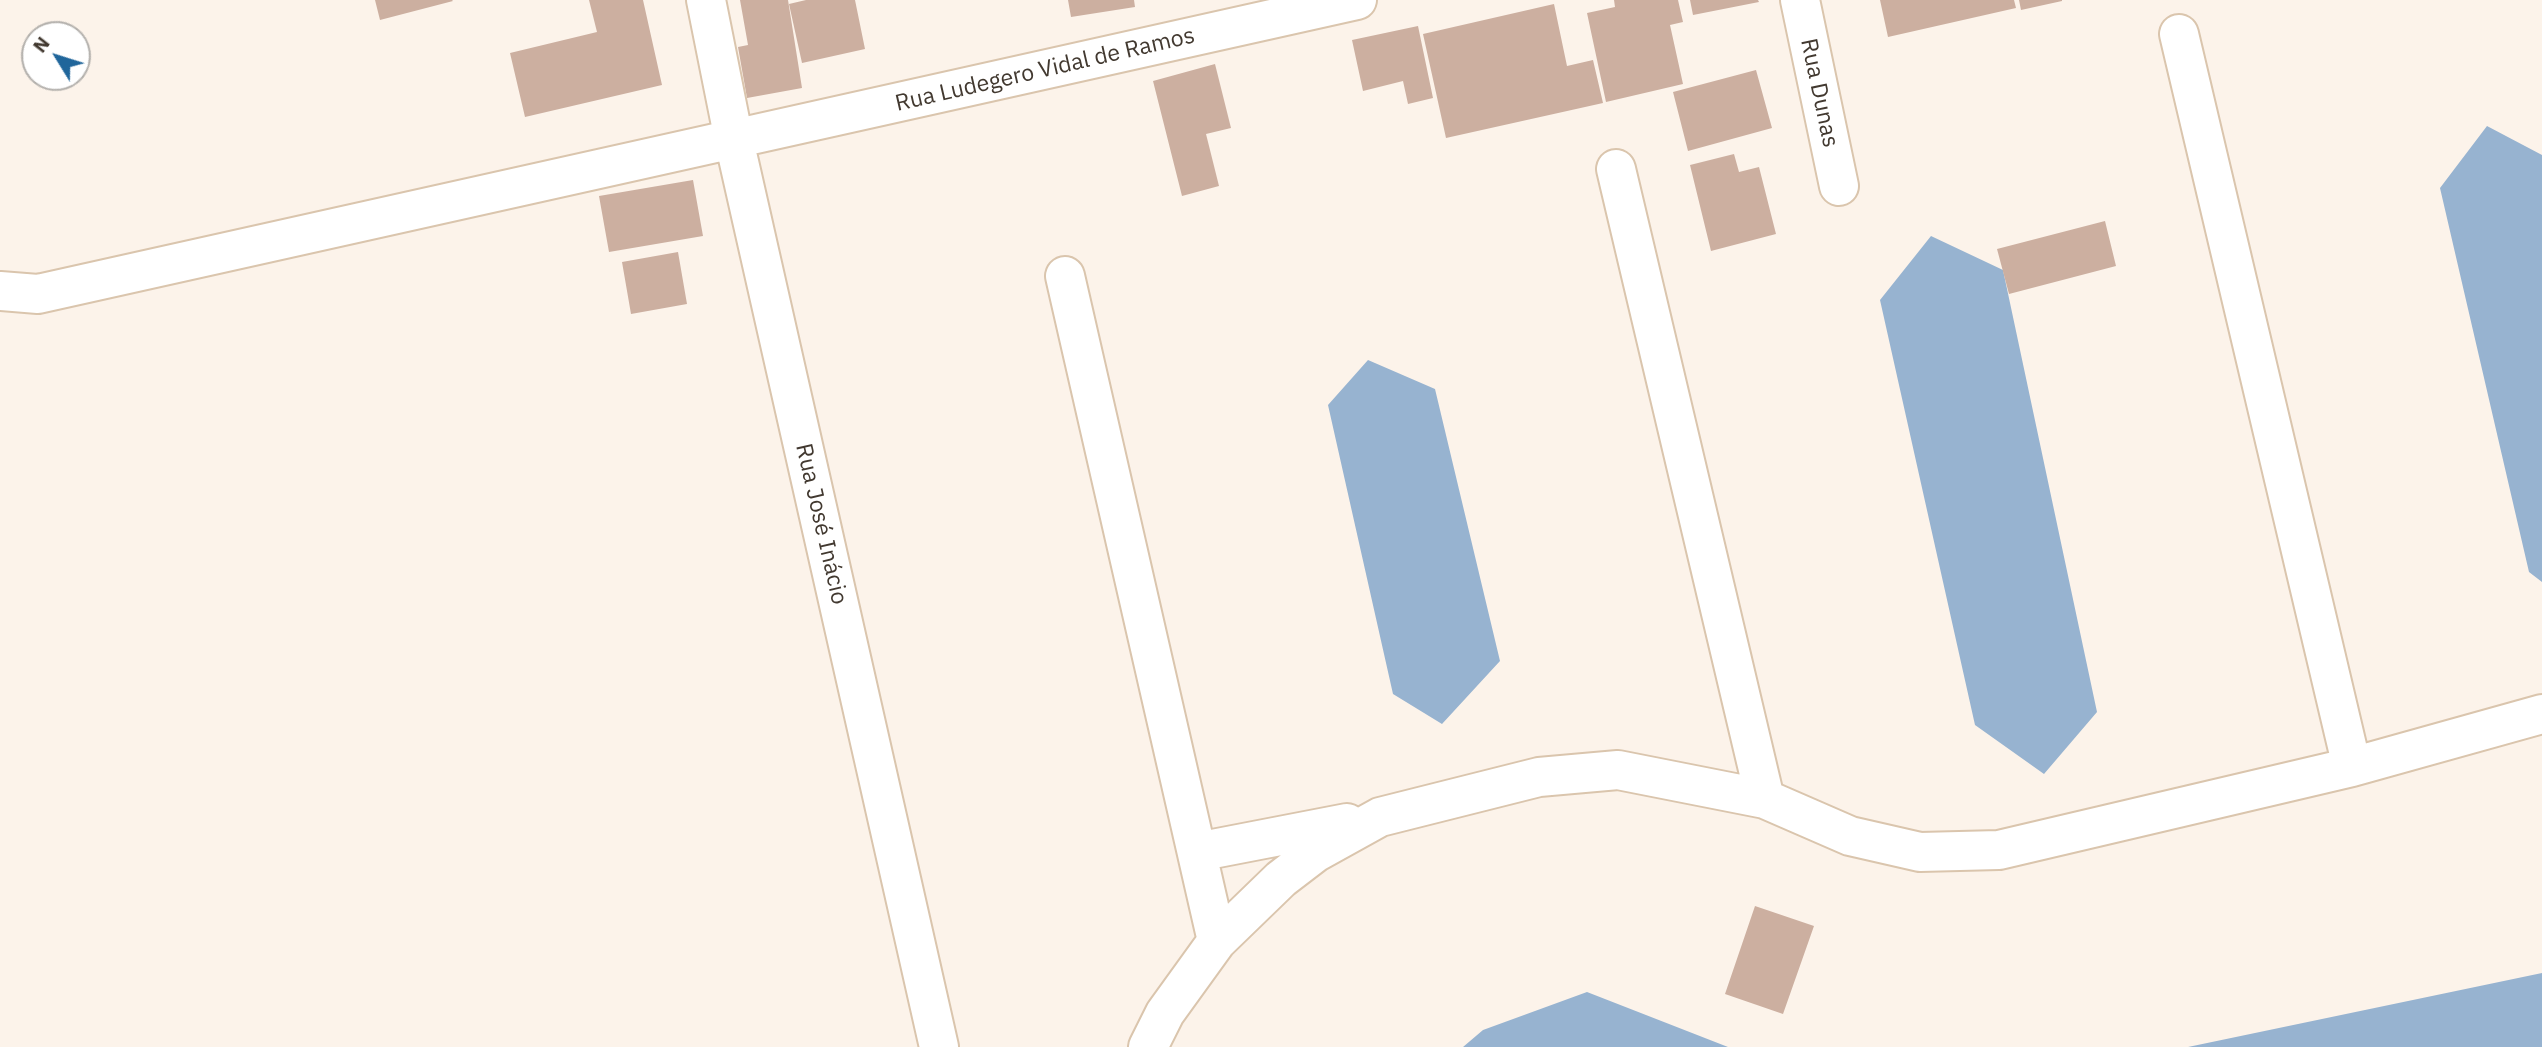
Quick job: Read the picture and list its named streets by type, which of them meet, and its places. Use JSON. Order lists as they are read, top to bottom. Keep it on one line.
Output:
{"streets":{"street":["Rua Ludegero Vidal de Ramos","Rua Dunas","Rua José Inácio"]},"crossings":[["Rua Ludegero Vidal de Ramos","Rua José Inácio"]],"north":"top left"}
